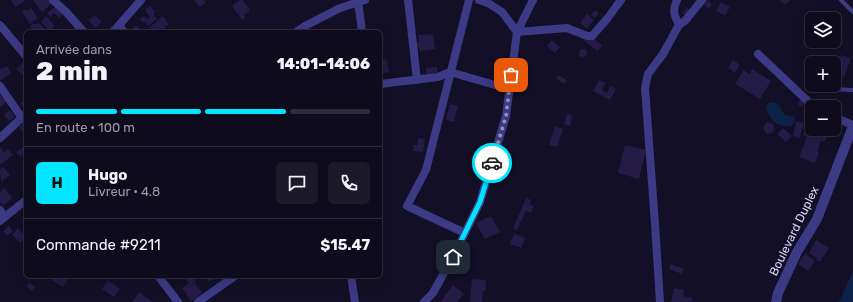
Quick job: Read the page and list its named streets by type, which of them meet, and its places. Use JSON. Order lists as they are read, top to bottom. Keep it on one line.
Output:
{"streets":{"street":["Boulevard Duplex"]},"page":{"map_buttons":["+","−"],"heading":["2 min","Arrivée dans","14:01–14:06"],"panel":["Hugo","Livreur · 4.8","Commande #9211","$15.47"],"bar":"En route · 100 m","round":"H"}}
